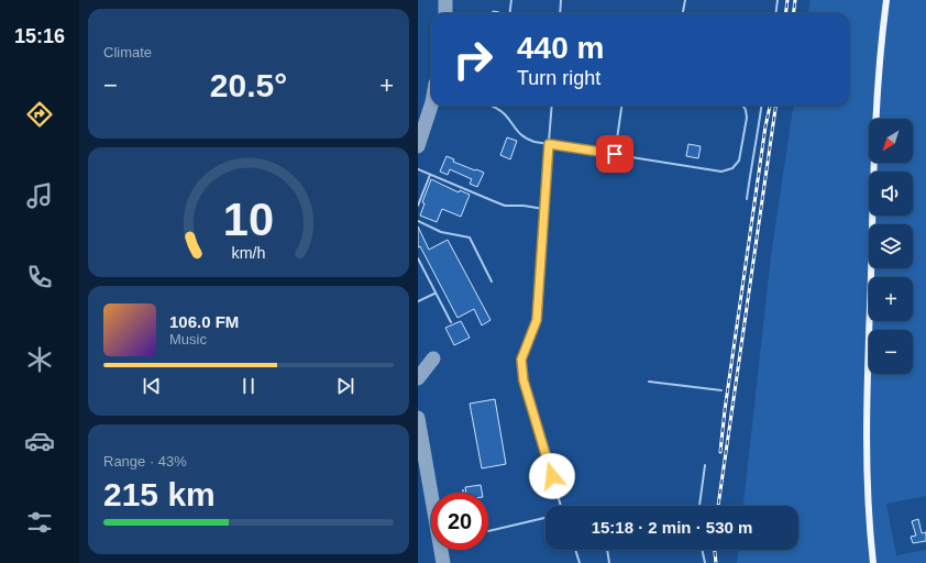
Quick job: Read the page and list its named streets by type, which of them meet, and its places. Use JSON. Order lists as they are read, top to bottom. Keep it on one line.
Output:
{"north":"bottom left","page":{"tabs":"15:16","tile":["Climate",["Range · 43%","215 km"]],"turn":["440 m","Turn right"],"heat":["−","20.5°","+"],"map_buttons":["+","−"],"song":["106.0 FM","Music"],"limit":"20","trip":"15:18 · 2 min · 530 m","gauge":["10","km/h"]}}
